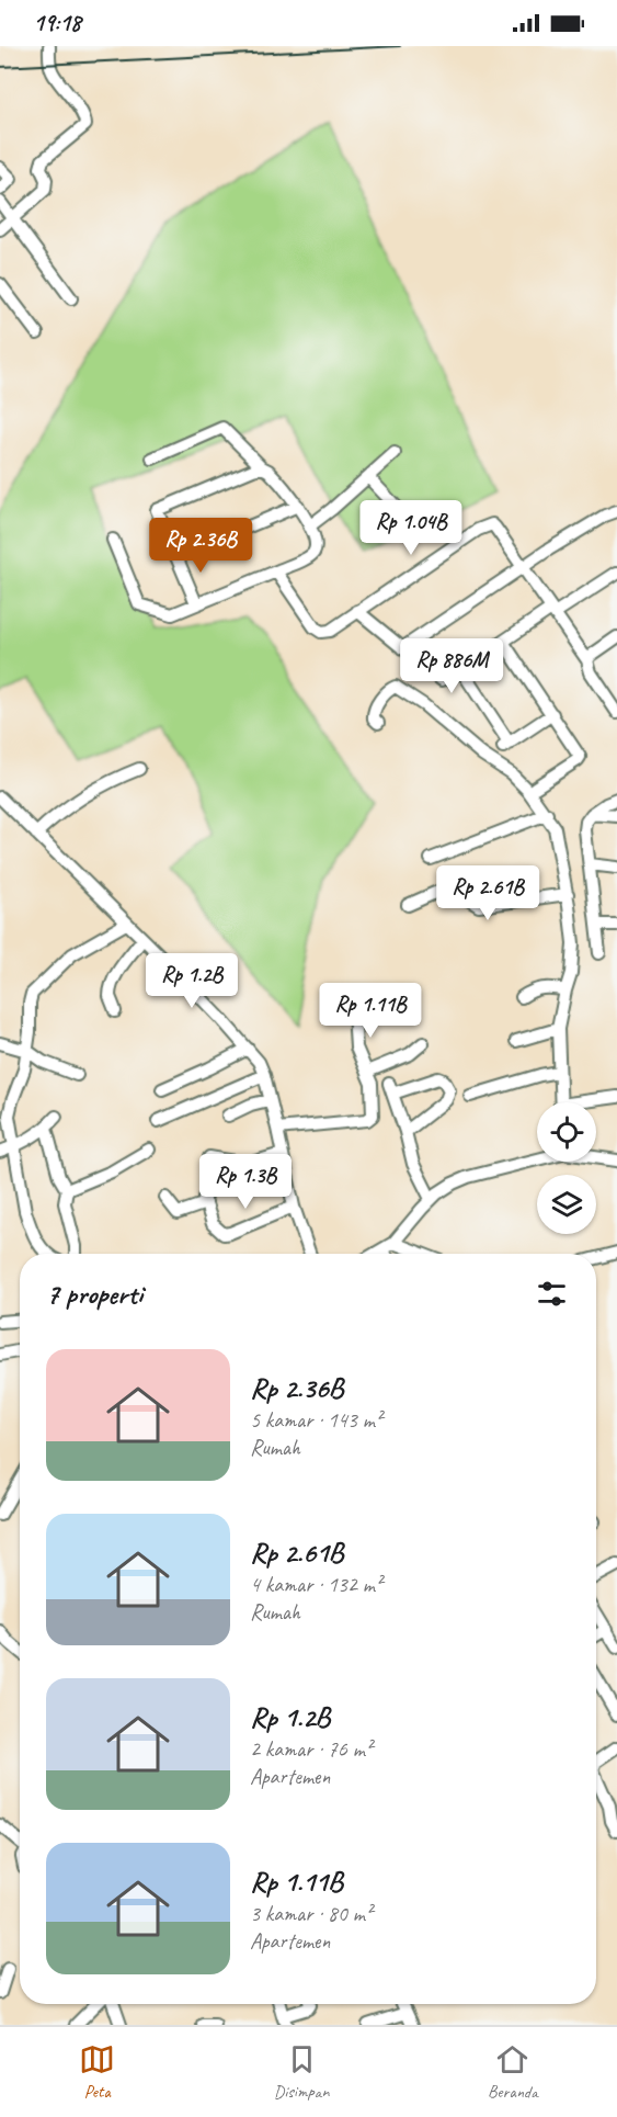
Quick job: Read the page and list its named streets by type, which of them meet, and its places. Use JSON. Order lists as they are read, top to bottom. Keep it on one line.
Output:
{"page":{"status":"19:18","price":["Rp 1.04B","Rp 2.36B","Rp 886M","Rp 2.61B","Rp 1.2B","Rp 1.11B","Rp 1.3B"],"heading":"7 properti","list":[{"name":"Rp 2.36B","note":"5 kamar · 143 m² · Rumah"},{"name":"Rp 2.61B","note":"4 kamar · 132 m² · Rumah"},{"name":"Rp 1.2B","note":"2 kamar · 76 m² · Apartemen"},{"name":"Rp 1.11B","note":"3 kamar · 80 m² · Apartemen"}],"tabs":["Peta","Disimpan","Beranda"]}}
